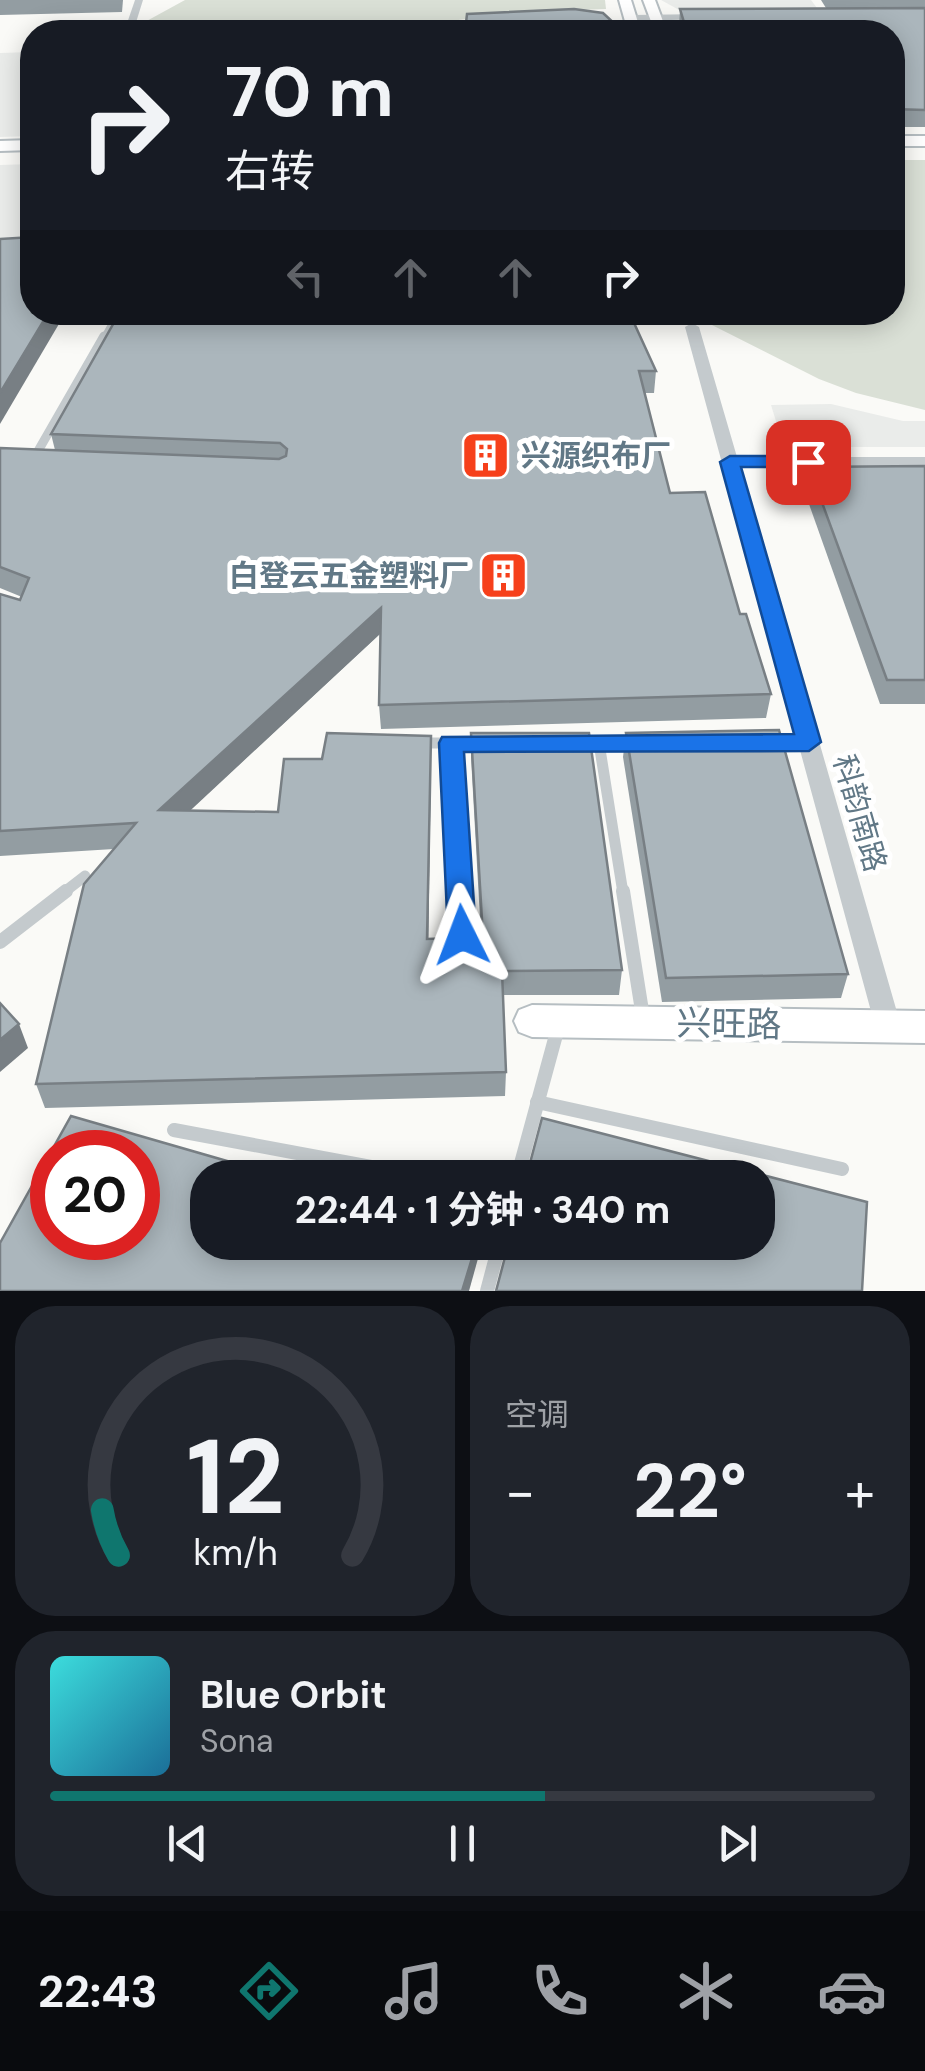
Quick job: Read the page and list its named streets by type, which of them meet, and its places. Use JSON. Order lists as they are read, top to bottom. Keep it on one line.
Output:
{"streets":{"main road":["兴旺路"],"street":["科韵南路"]},"crossings":[["科韵南路","兴旺路"]],"places":{"building":["兴源织布厂","白登云五金塑料厂"]},"page":{"turn":["70 m","右转"],"limit":"20","trip":"22:44 · 1 分钟 · 340 m","tile":"空调","heat":["−","22°","+"],"song":["Blue Orbit","Sona"],"tabs":"22:43","gauge":["12","km/h"]}}
